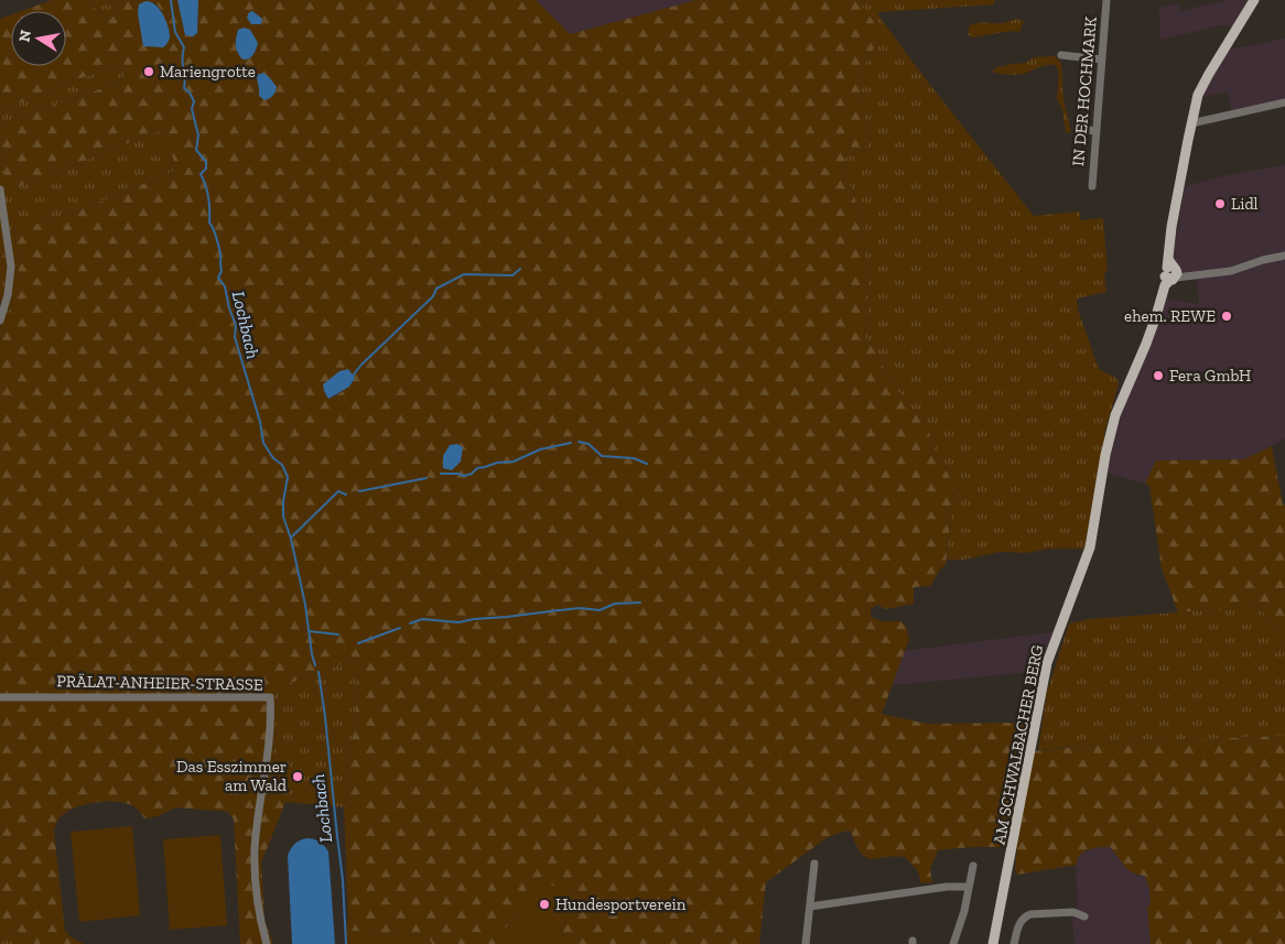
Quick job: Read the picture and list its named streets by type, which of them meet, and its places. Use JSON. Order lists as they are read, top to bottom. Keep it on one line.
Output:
{"streets":{"main road":["AM SCHWALBACHER BERG"],"street":["IN DER HOCHMARK","PRÄLAT-ANHEIER-STRASSE"]},"water":["Lochbach"],"places":["Mariengrotte","Lidl","ehem. REWE","Fera GmbH","Das Esszimmer am Wald","Hundesportverein"],"north":"left"}
